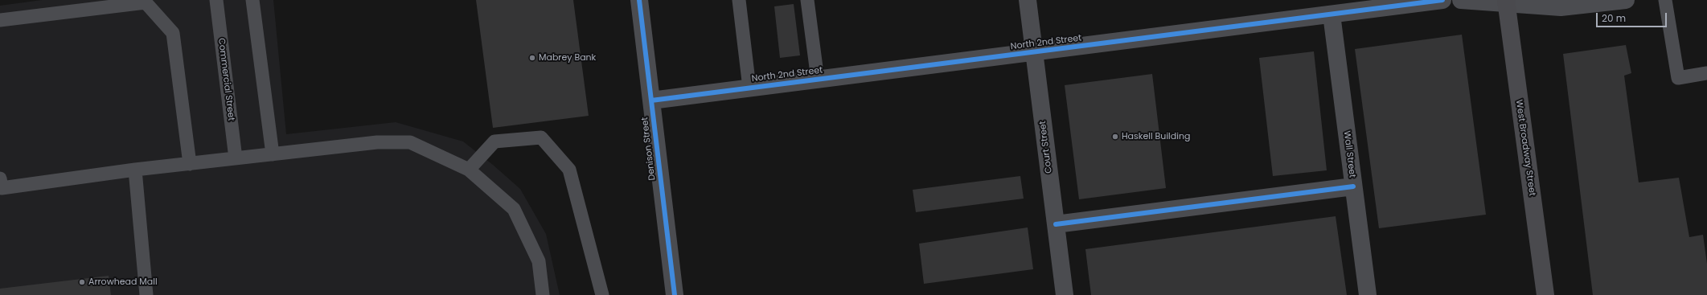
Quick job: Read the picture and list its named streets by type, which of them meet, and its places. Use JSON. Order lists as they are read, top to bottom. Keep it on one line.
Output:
{"streets":{"street":["North 2nd Street","Court Street","West Broadway Street","Denison Street","Wall Street"],"lane":["Commercial Street"]},"crossings":[["North 2nd Street","Court Street"],["North 2nd Street","Denison Street"],["North 2nd Street","Wall Street"]],"places":["Mabrey Bank","Haskell Building","Arrowhead Mall"],"scale_bar":"20 m"}
